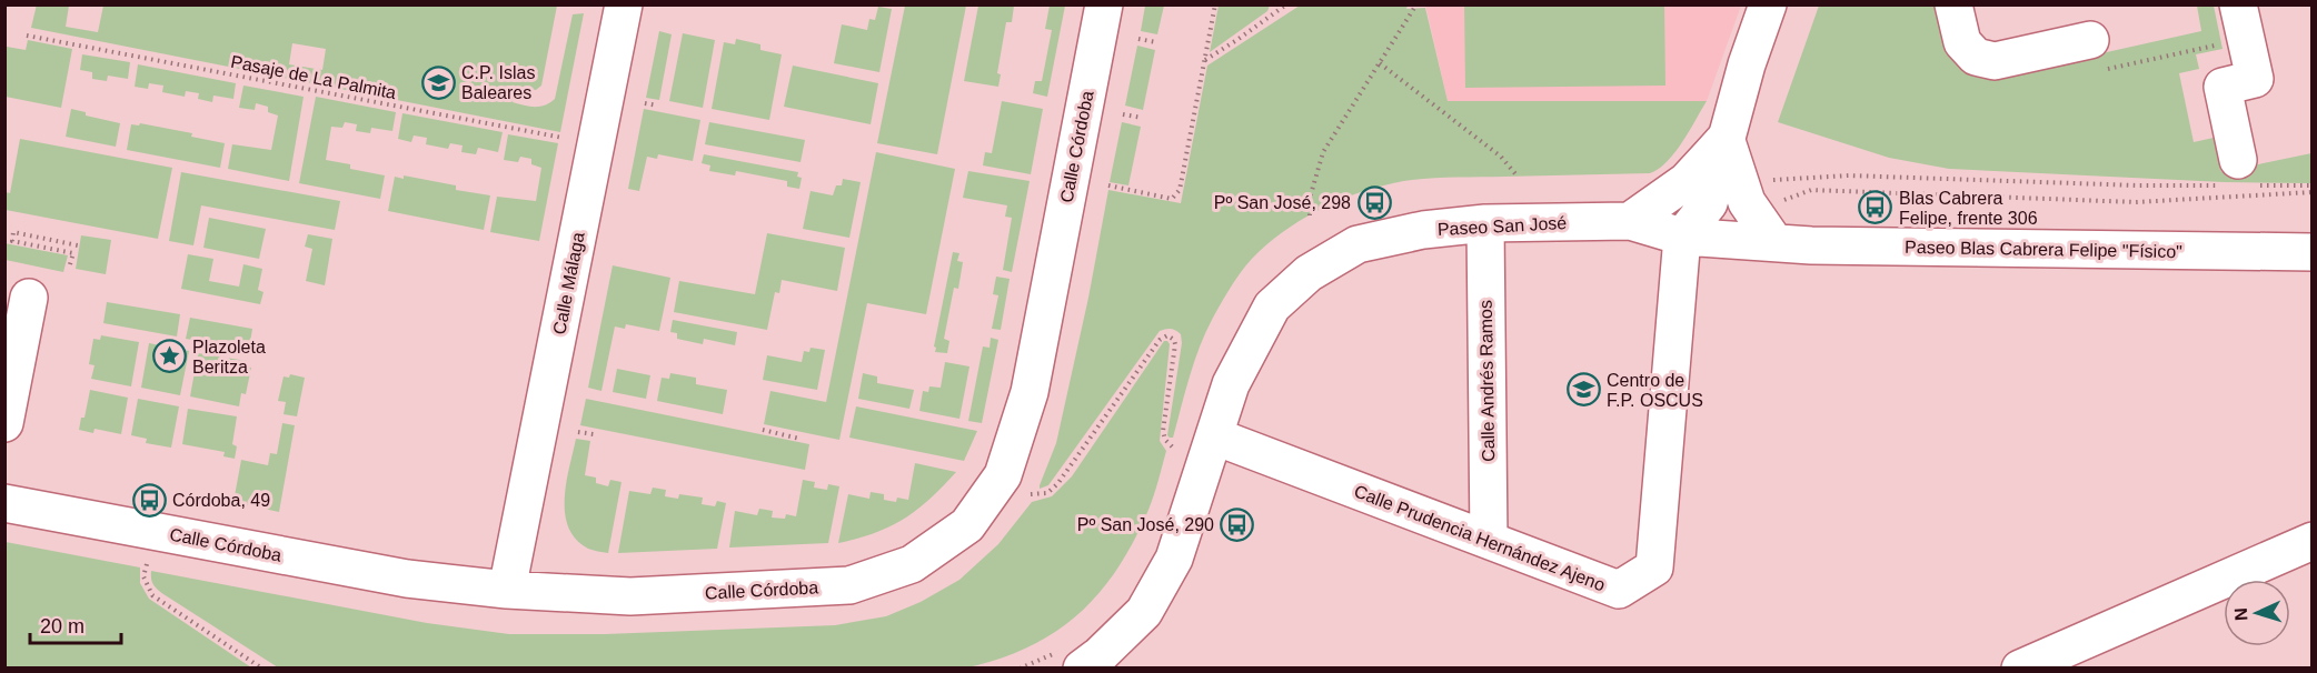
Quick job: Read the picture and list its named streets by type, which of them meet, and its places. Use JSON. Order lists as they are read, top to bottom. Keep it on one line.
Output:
{"streets":{"street":["Calle Córdoba","Paseo San José","Paseo Blas Cabrera Felipe \"Físico\"","Calle Málaga","Calle Andrés Ramos","Calle Prudencia Hernández Ajeno"],"path":["Pasaje de La Palmita"]},"crossings":[["Pasaje de La Palmita","Calle Málaga"],["Calle Córdoba","Calle Málaga"],["Paseo San José","Paseo Blas Cabrera Felipe \"Físico\""],["Paseo San José","Calle Andrés Ramos"],["Paseo San José","Calle Prudencia Hernández Ajeno"],["Calle Andrés Ramos","Calle Prudencia Hernández Ajeno"]],"places":{"school or university":["C.P. Islas Baleares","Centro de F.P. OSCUS"],"bus stop":["Pº San José, 298","Blas Cabrera Felipe, frente 306","Córdoba, 49","Pº San José, 290"],"place":["Plazoleta Beritza"]},"scale_bar":"20 m","north":"left"}
